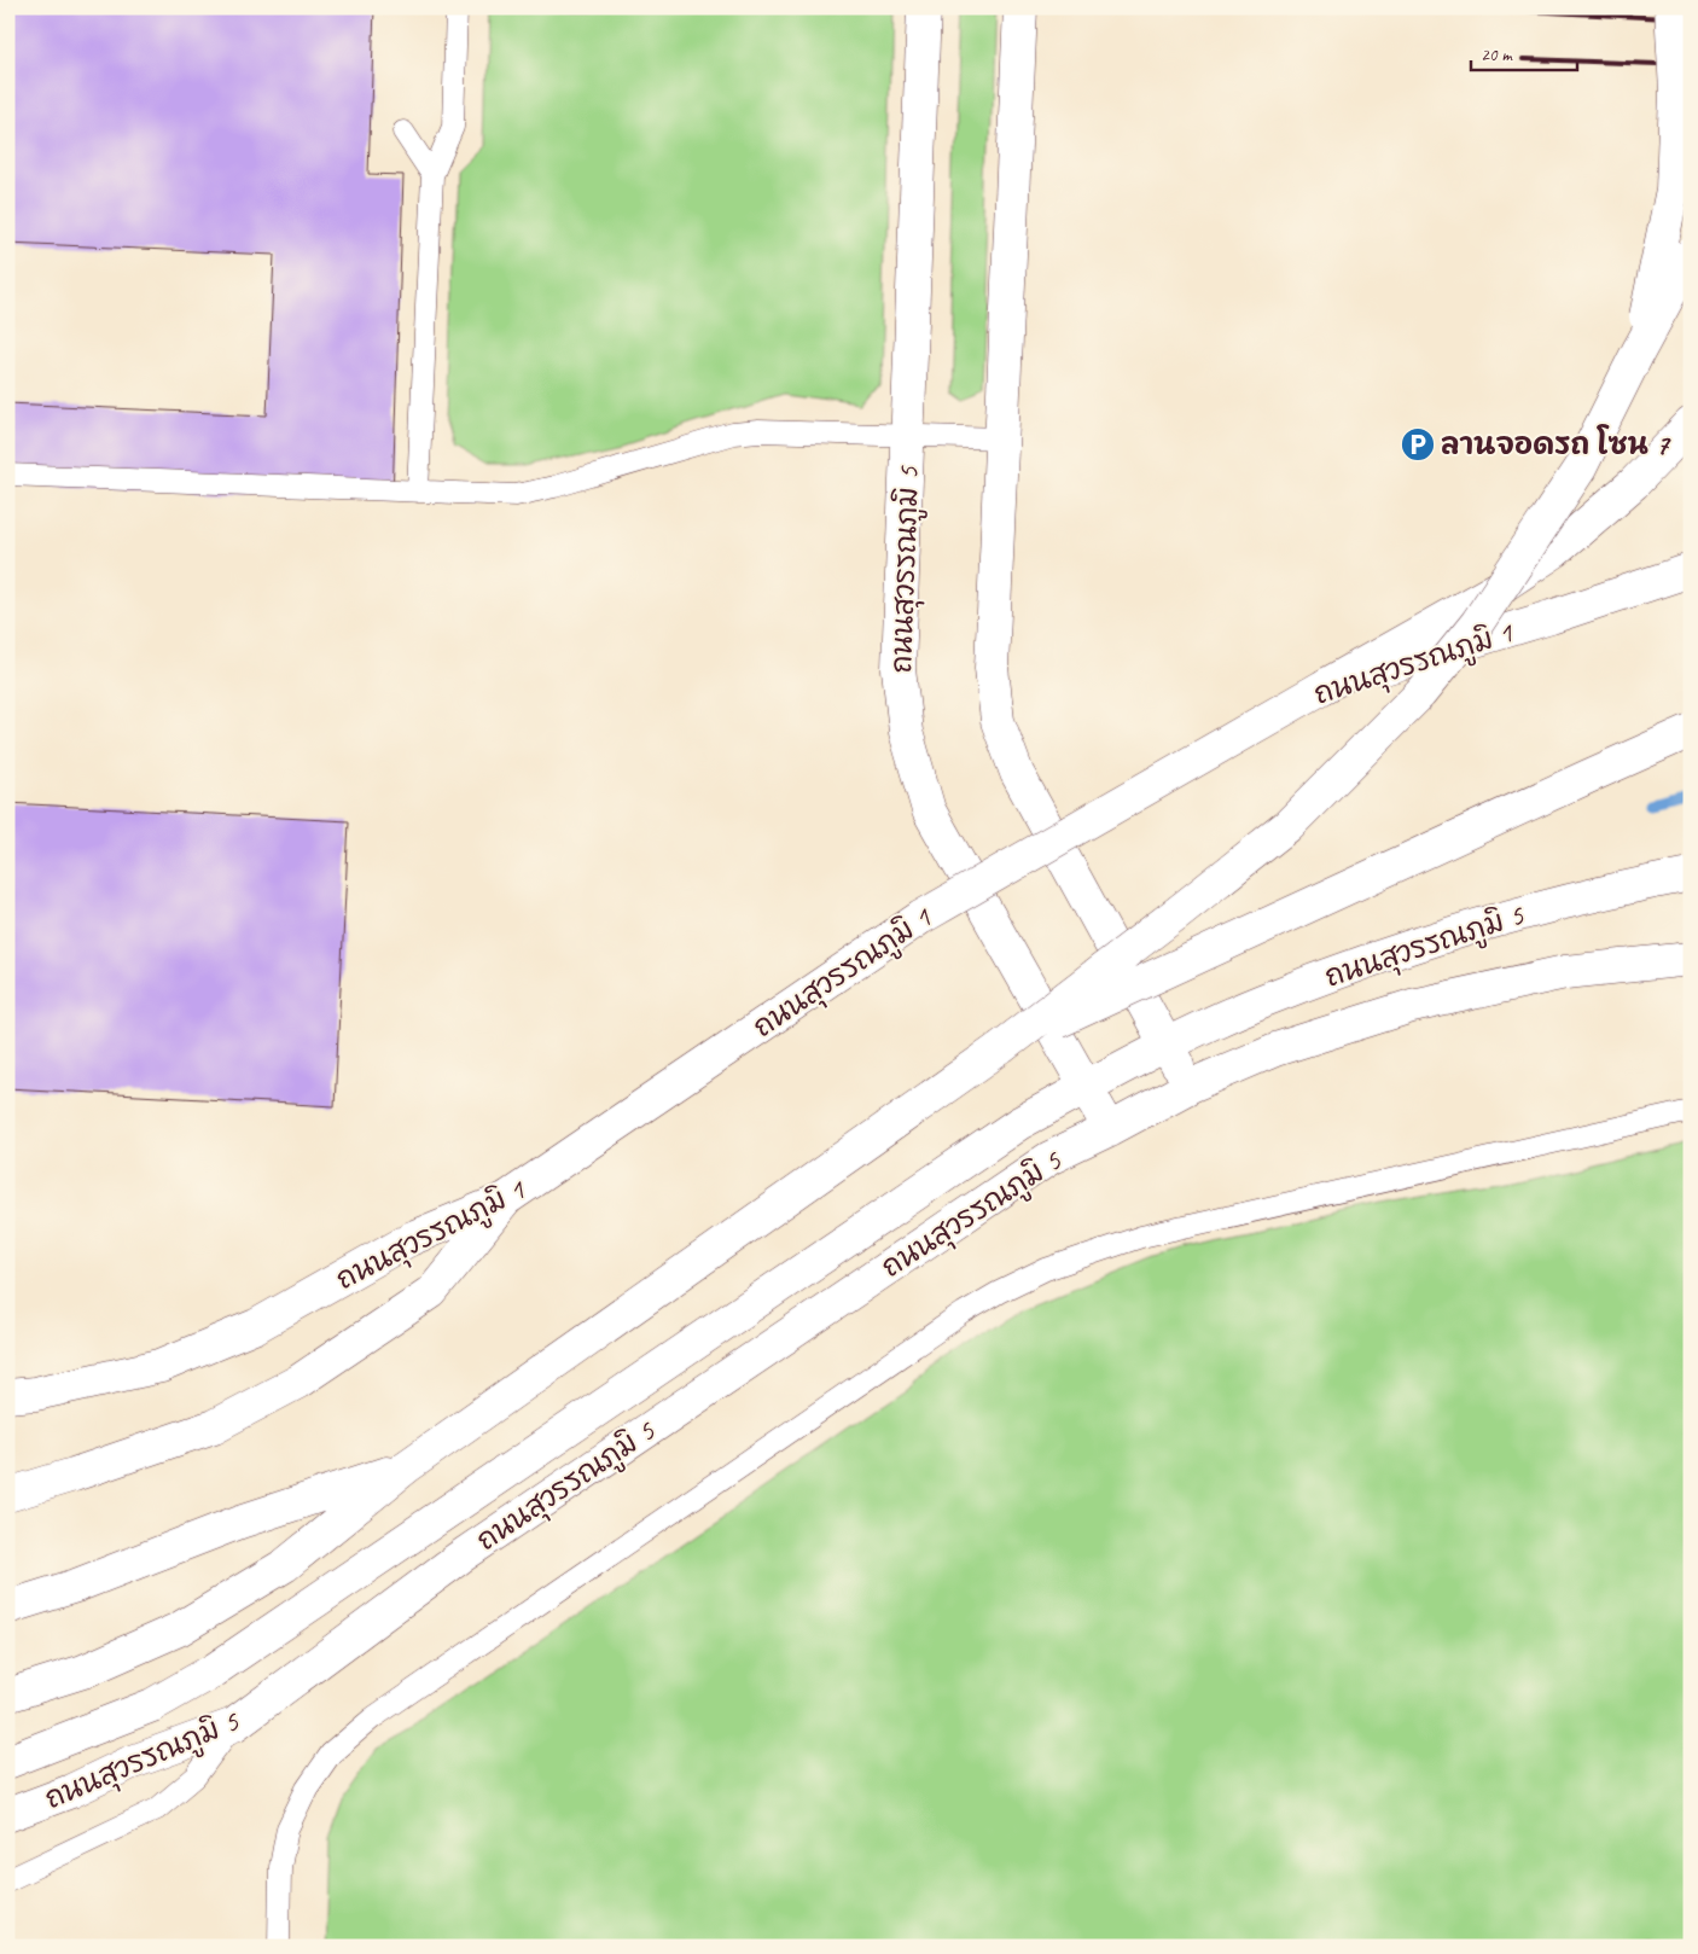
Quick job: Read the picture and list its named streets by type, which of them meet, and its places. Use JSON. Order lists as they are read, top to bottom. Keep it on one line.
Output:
{"streets":{"main road":["ถนนสุวรรณภูมิ 5","ถนนสุวรรณภูมิ 1"]},"places":{"parking":["ลานจอดรถ โซน 7"]},"scale_bar":"20 m"}
